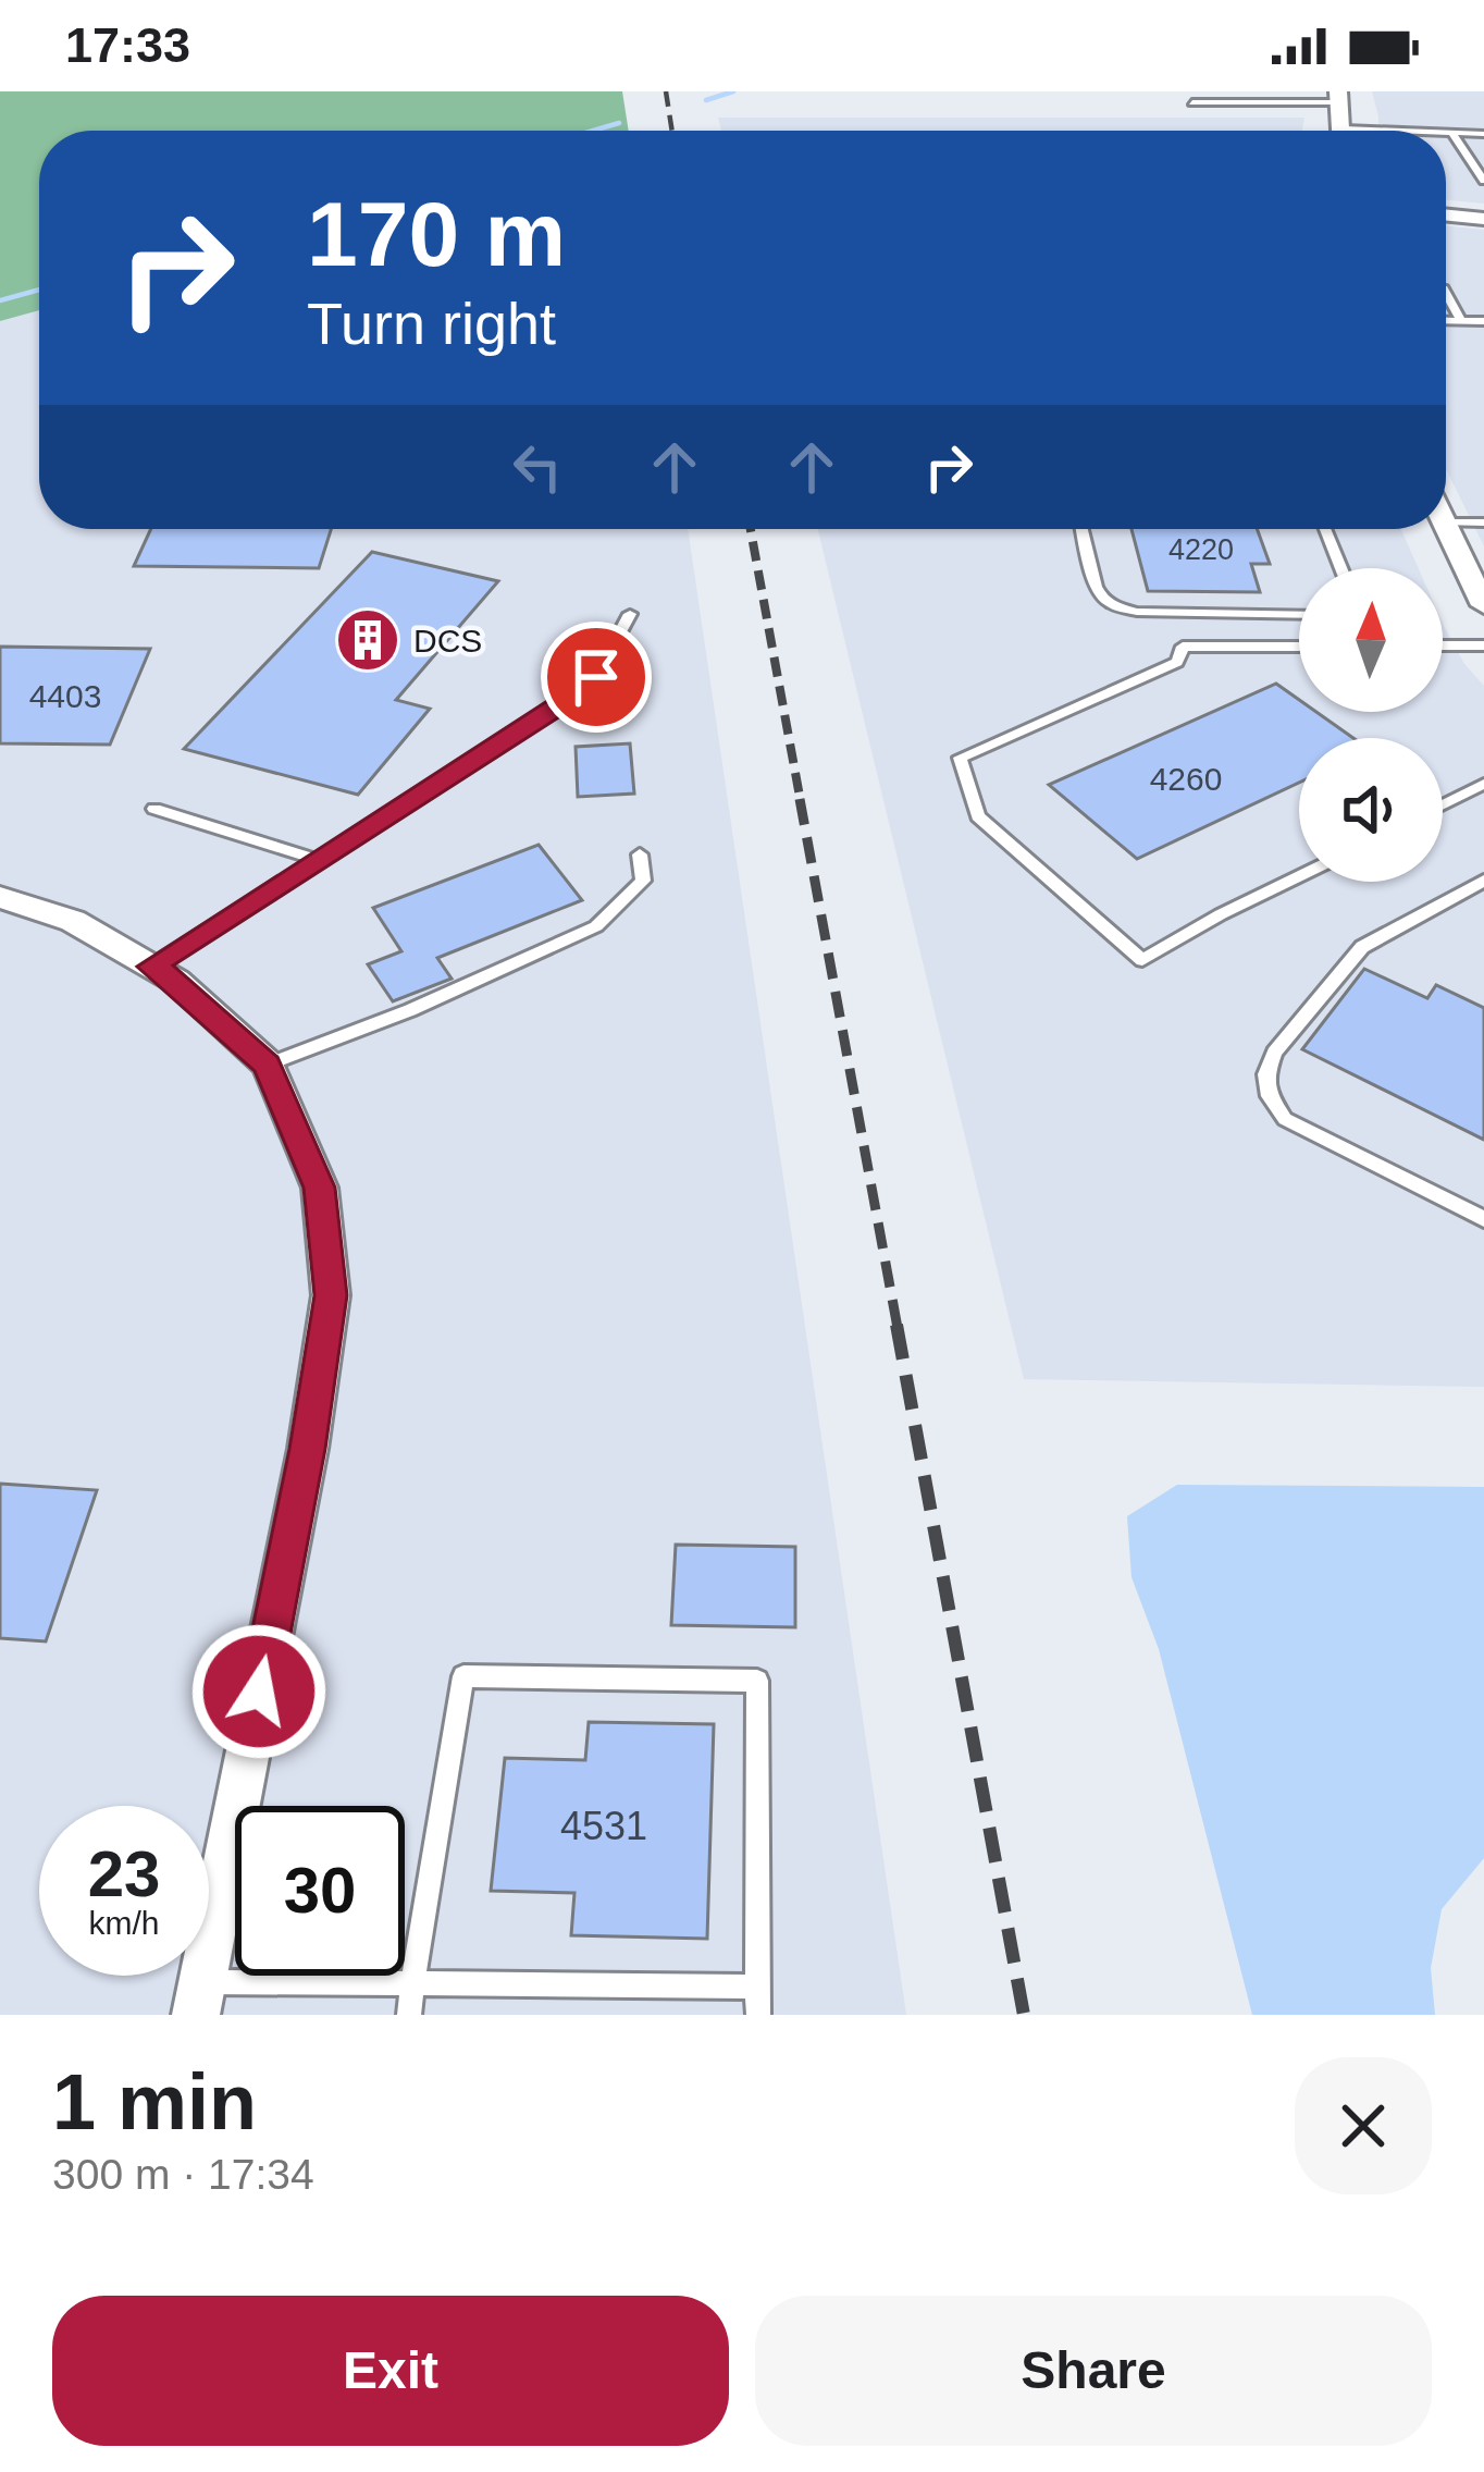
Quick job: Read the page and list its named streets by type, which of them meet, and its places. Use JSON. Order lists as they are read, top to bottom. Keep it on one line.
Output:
{"places":{"building":["DCS"]},"house_numbers":["4220","4403","4260","4531"],"north":"top","page":{"status":"17:33","turn":["170 m","Turn right"],"speed":"23 km/h","limit":"30","heading":["1 min","300 m · 17:34"],"buttons":["Exit","Share"]}}
